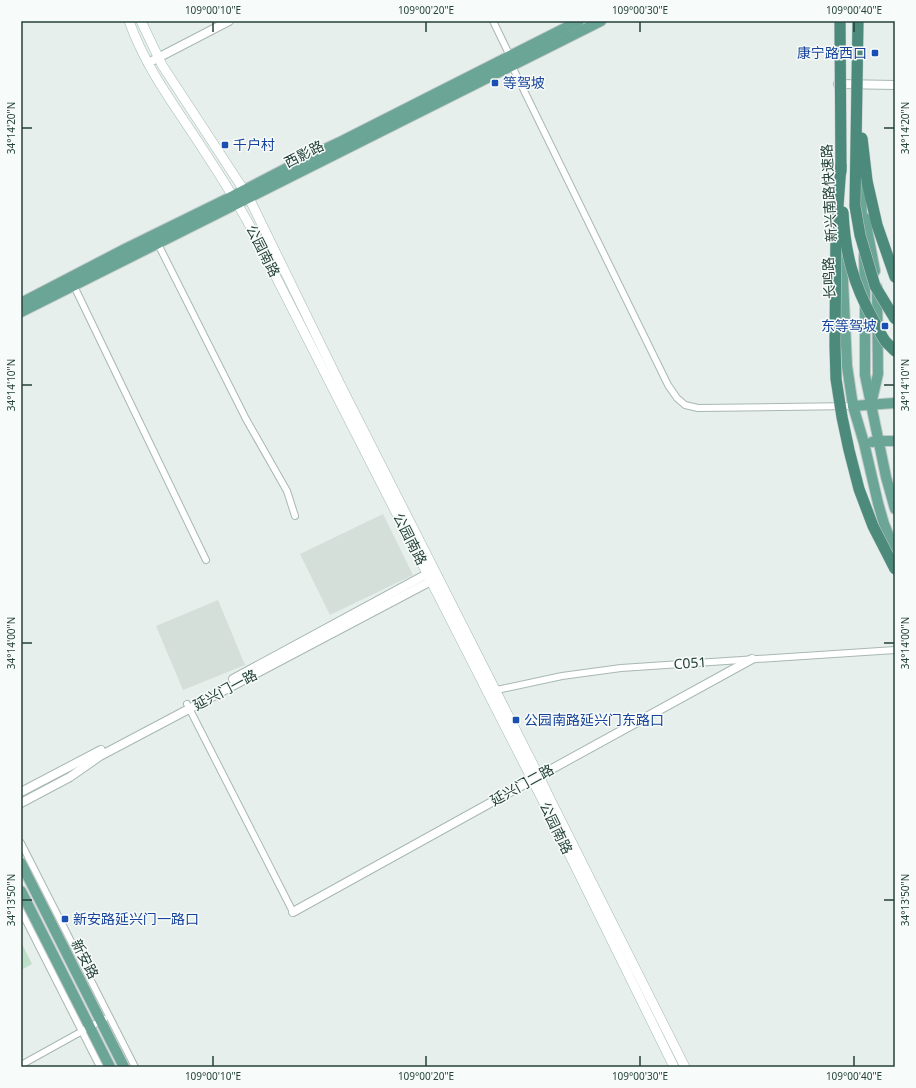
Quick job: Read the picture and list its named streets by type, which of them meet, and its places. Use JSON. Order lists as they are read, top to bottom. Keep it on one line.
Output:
{"streets":{"highway":["新兴南路快速路"],"main road":["西影路","公园南路","长鸣路","新安路"],"street":["C051","延兴门一路","延兴门二路"]},"crossings":[["西影路","公园南路"],["新兴南路快速路","长鸣路"],["公园南路","C051"],["公园南路","延兴门一路"],["公园南路","延兴门二路"],["C051","延兴门二路"]],"places":{"transit":["康宁路西口","等驾坡","千户村","东等驾坡","公园南路延兴门东路口","新安路延兴门一路口"]},"coordinates":["109°00'10\"E","109°00'20\"E","109°00'30\"E","109°00'40\"E","34°14'20\"N","34°14'10\"N","34°14'00\"N","34°13'50\"N"]}
